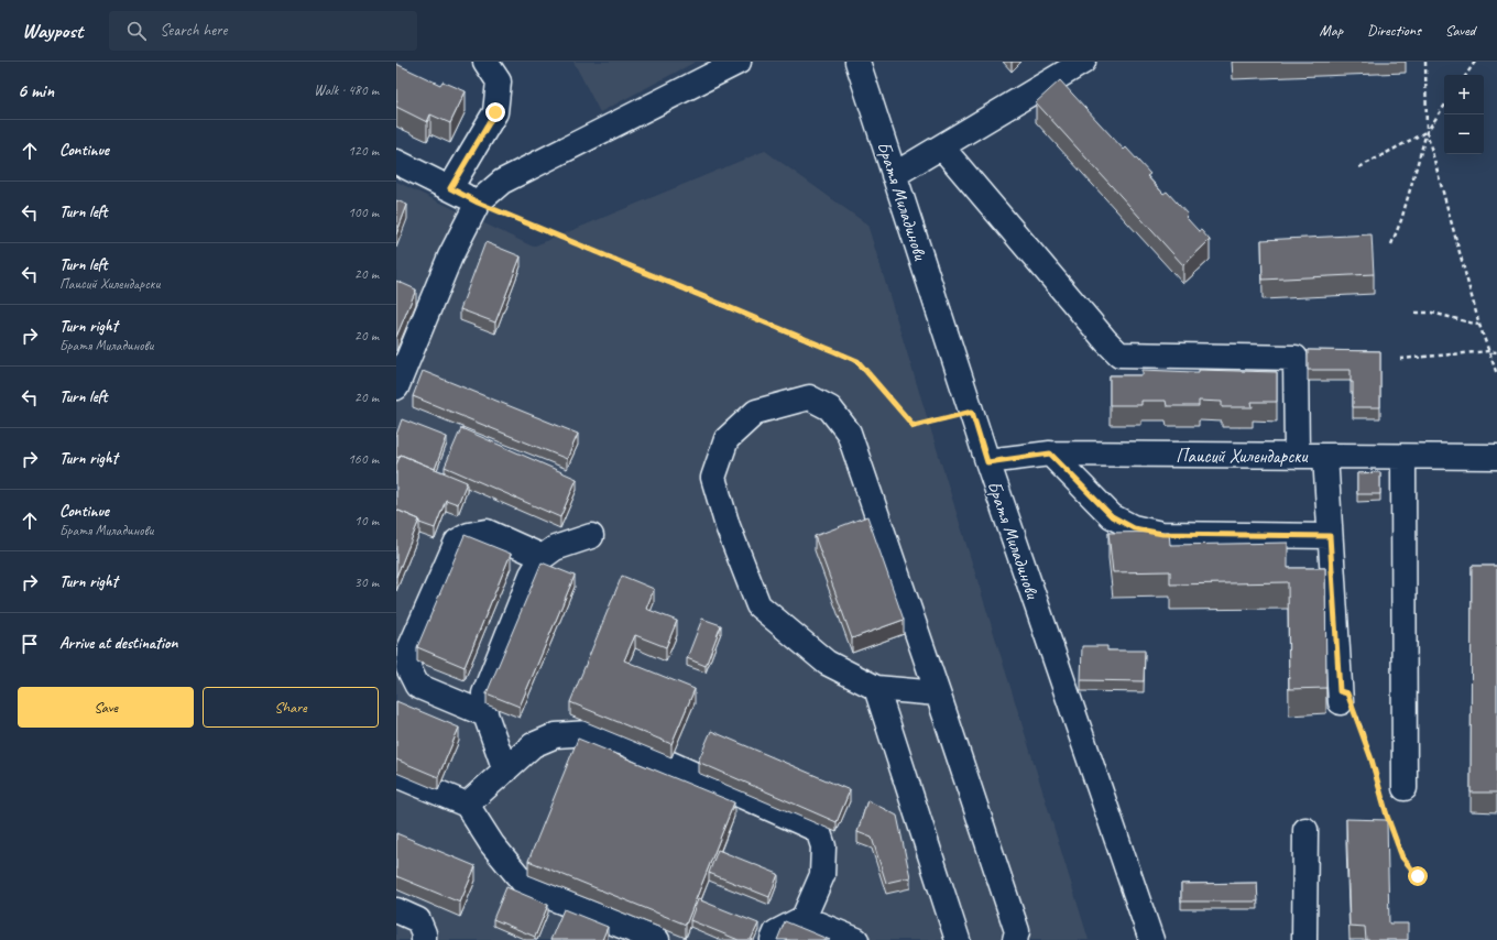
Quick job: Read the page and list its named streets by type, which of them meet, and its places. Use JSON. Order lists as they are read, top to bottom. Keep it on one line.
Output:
{"streets":{"street":["Братя Миладинови","Паисий Хилендарски"]},"crossings":[["Братя Миладинови","Паисий Хилендарски"]],"page":{"header":"Waypost","search":"Search here","nav":["Map","Directions","Saved"],"heading":["6 min","Walk · 480 m"],"map_buttons":["+","−"],"list":[["Continue","120 m"],["Turn left","100 m"],["Turn left","Паисий Хилендарски","20 m"],["Turn right","Братя Миладинови","20 m"],["Turn left","20 m"],["Turn right","160 m"],["Continue","Братя Миладинови","10 m"],["Turn right","30 m"],"Arrive at destination"],"buttons":["Save","Share"]}}
